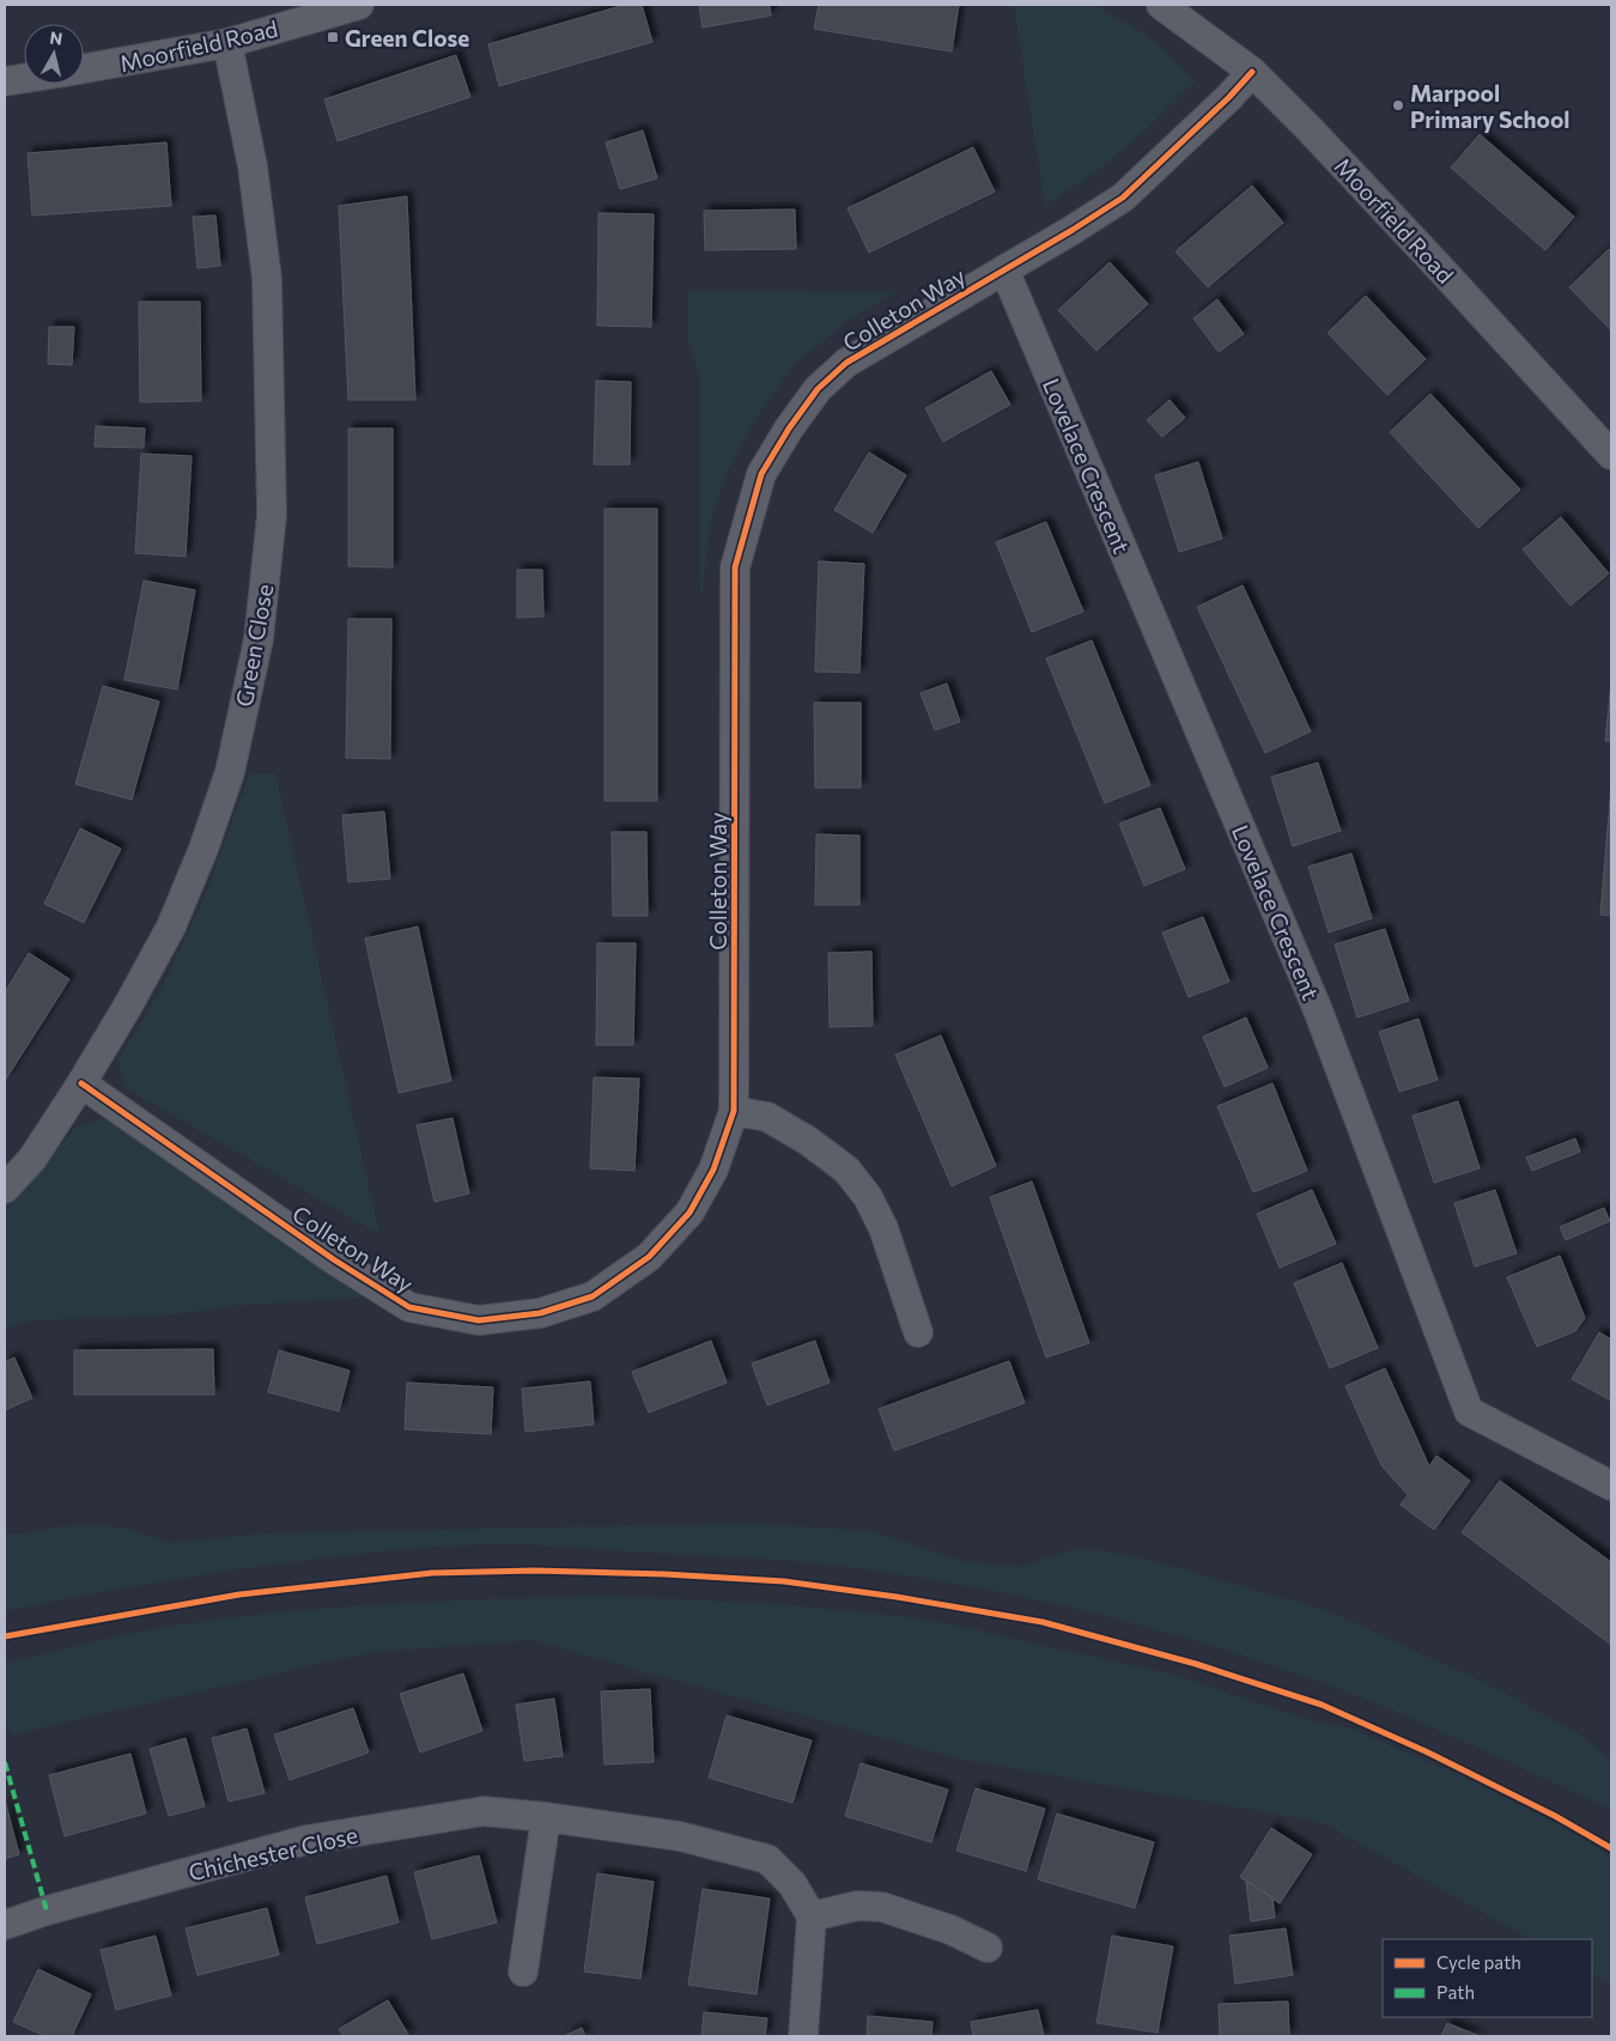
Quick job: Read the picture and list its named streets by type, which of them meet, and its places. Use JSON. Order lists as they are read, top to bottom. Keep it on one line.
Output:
{"streets":{"street":["Moorfield Road","Colleton Way","Lovelace Crescent","Green Close","Chichester Close"]},"crossings":[["Moorfield Road","Colleton Way"],["Moorfield Road","Green Close"],["Colleton Way","Lovelace Crescent"],["Colleton Way","Green Close"]],"places":{"transit":["Green Close"],"other":["Marpool Primary School"]},"legend":["Cycle path","Path"],"north":"top"}
